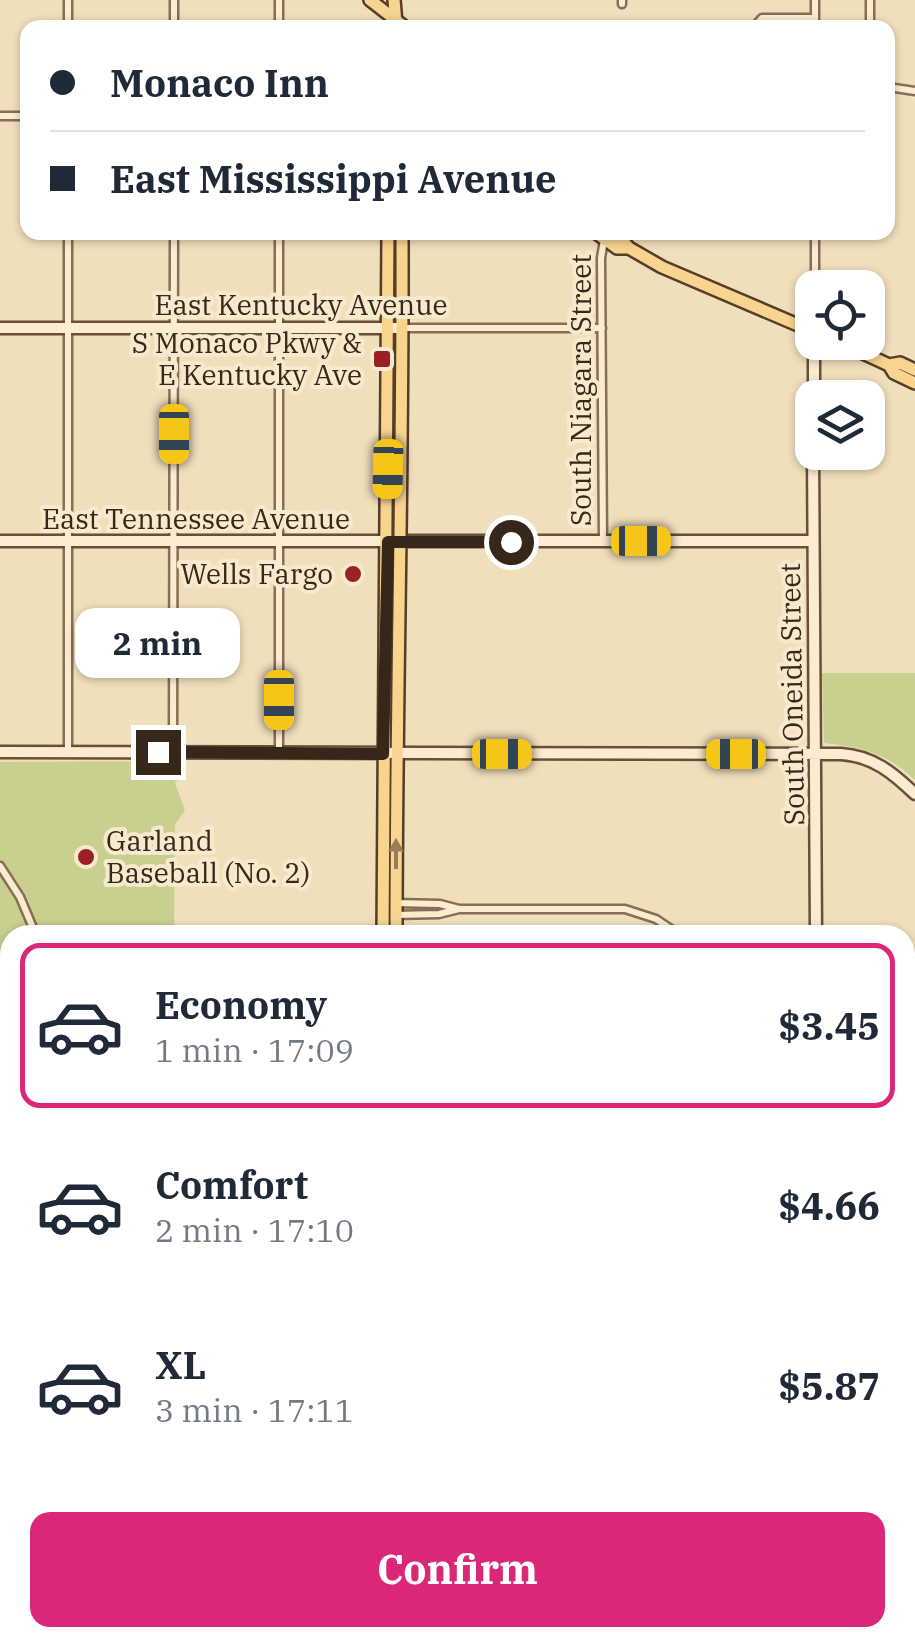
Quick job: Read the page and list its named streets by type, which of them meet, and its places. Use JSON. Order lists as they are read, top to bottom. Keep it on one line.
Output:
{"streets":{"street":["East Kentucky Avenue","South Niagara Street","East Tennessee Avenue","South Oneida Street"]},"crossings":[["East Kentucky Avenue","South Niagara Street"],["South Niagara Street","East Tennessee Avenue"],["East Tennessee Avenue","South Oneida Street"]],"places":{"transit":["S Monaco Pkwy & E Kentucky Ave"],"other":["Wells Fargo","Garland Baseball (No. 2)"]},"page":{"banner":["Monaco Inn","East Mississippi Avenue"],"bubble":"2 min","list":[{"name":"Economy","note":"1 min · 17:09","value":"$3.45"},{"name":"Comfort","note":"2 min · 17:10","value":"$4.66"},{"name":"XL","note":"3 min · 17:11","value":"$5.87"}],"buttons":"Confirm"}}
